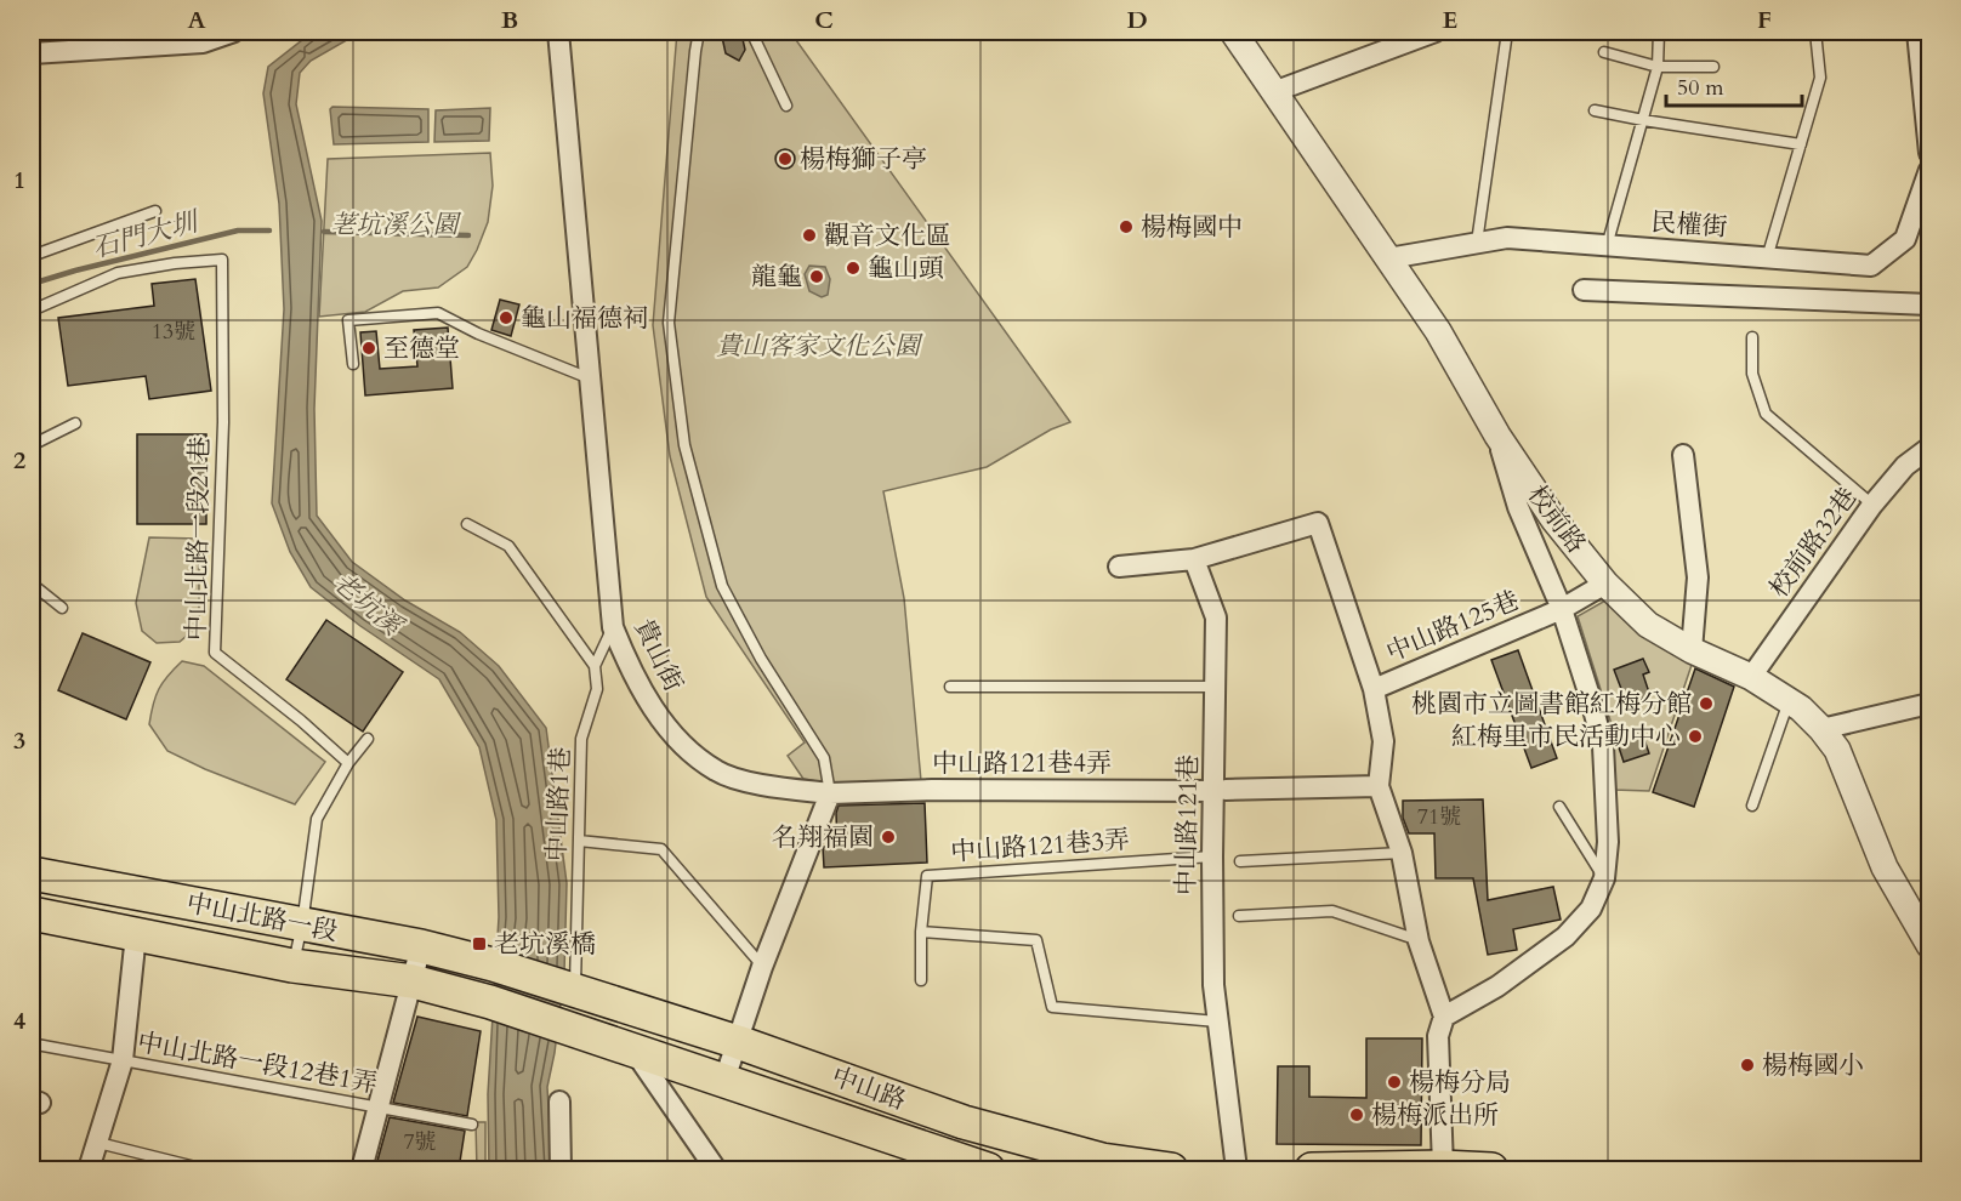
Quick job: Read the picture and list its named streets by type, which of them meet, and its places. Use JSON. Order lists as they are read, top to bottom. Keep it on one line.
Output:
{"streets":{"main road":["中山北路一段","中山路"],"street":["民權街","校前路","校前路32巷","中山路125巷","貴山街","中山路121巷4弄","中山路121巷"],"lane":["中山北路一段21巷","中山路1巷","中山路121巷3弄","中山北路一段12巷1弄"]},"crossings":[["民權街","校前路"],["校前路","校前路32巷"],["校前路","中山路125巷"],["貴山街","中山路121巷4弄"],["貴山街","中山路1巷"],["中山路121巷4弄","中山路121巷"],["中山路1巷","中山北路一段"],["中山路1巷","中山路"],["中山路121巷","中山路121巷3弄"],["中山北路一段","中山路"]],"water":["石門大圳","老坑溪"],"parks":["荖坑溪公園","貴山客家文化公園"],"places":{"other":["楊梅獅子亭","楊梅國中","觀音文化區","龜山頭","龍龜","龜山福德祠","至德堂","桃園市立圖書館紅梅分館","紅梅里市民活動中心","名翔福園","楊梅國小","楊梅分局","楊梅派出所"],"transit":["老坑溪橋"]},"house_numbers":["13號","71號","7號"],"scale_bar":"50 m","grid":{"columns":["A","B","C","D","E","F"],"rows":["1","2","3","4"]}}
